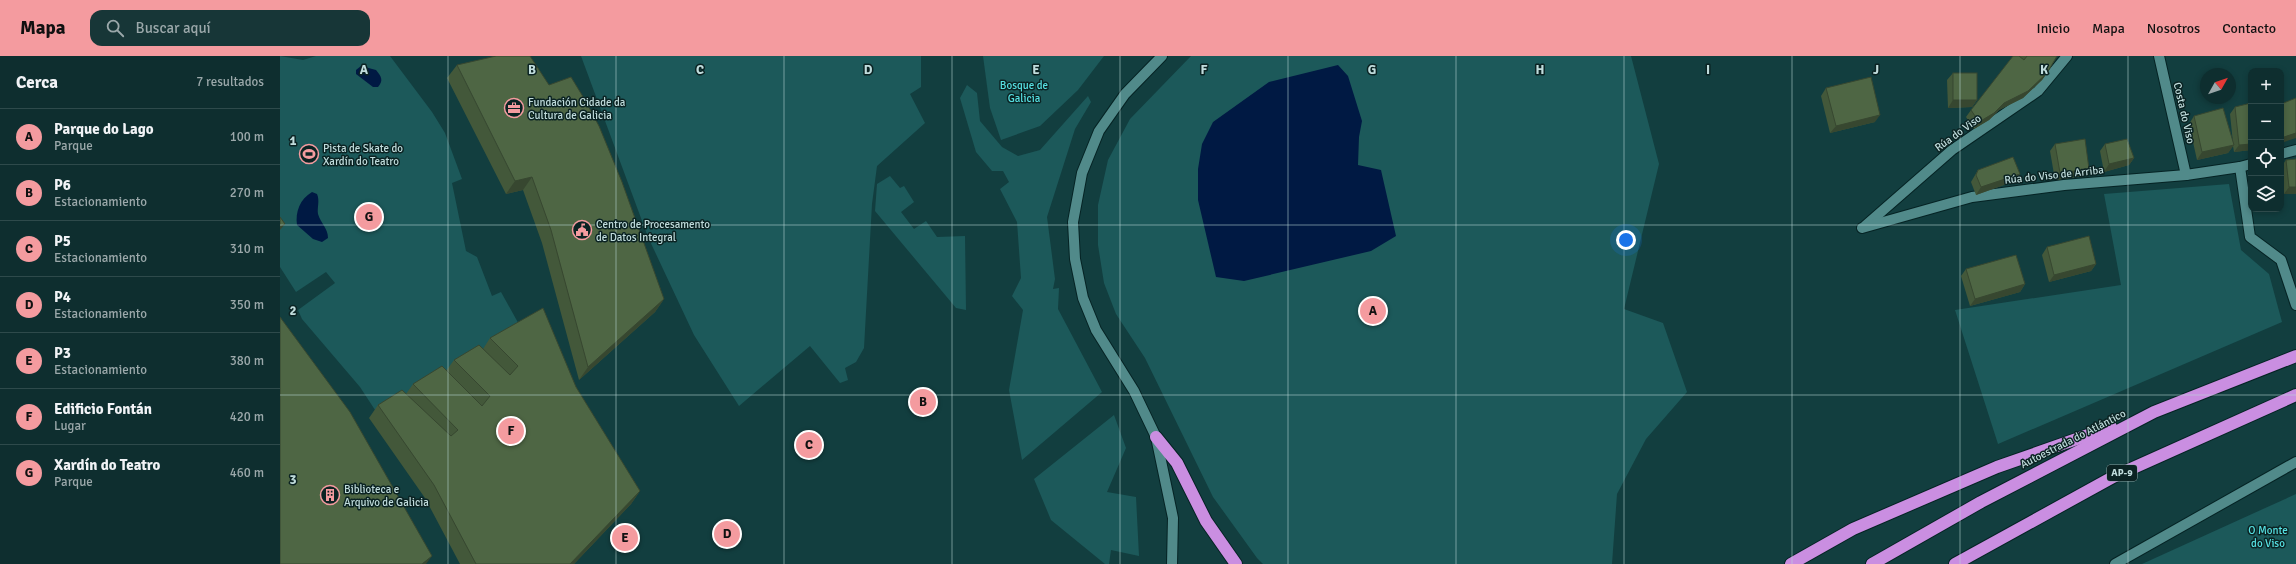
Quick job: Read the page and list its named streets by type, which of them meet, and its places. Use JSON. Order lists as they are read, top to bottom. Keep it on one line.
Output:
{"streets":{"highway":["Autoestrada do Atlántico","AP-9"],"street":["Costa do Viso","Rúa do Viso","Rúa do Viso de Arriba"]},"crossings":[["Costa do Viso","Rúa do Viso de Arriba"],["Rúa do Viso","Rúa do Viso de Arriba"]],"parks":["Bosque de Galicia","O Monte do Viso"],"places":{"office":["Fundación Cidade da Cultura de Galicia"],"sports":["Pista de Skate do Xardín do Teatro"],"public building":["Centro de Procesamento de Datos Integral"],"building":["Biblioteca e Arquivo de Galicia"]},"north":"top right","page":{"header":"Mapa","search":"Buscar aquí","nav":["Inicio","Mapa","Nosotros","Contacto"],"heading":["Cerca","7 resultados"],"map_buttons":["+","−"],"list":[{"mark":"A","name":"Parque do Lago","note":"Parque","value":"100 m"},{"mark":"B","name":"P6","note":"Estacionamiento","value":"270 m"},{"mark":"C","name":"P5","note":"Estacionamiento","value":"310 m"},{"mark":"D","name":"P4","note":"Estacionamiento","value":"350 m"},{"mark":"E","name":"P3","note":"Estacionamiento","value":"380 m"},{"mark":"F","name":"Edificio Fontán","note":"Lugar","value":"420 m"},{"mark":"G","name":"Xardín do Teatro","note":"Parque","value":"460 m"}],"pins":["G","A","B","F","C","D","E"]},"grid":{"columns":["A","B","C","D","E","F","G","H","I","J","K"],"rows":["1","2","3"]}}
